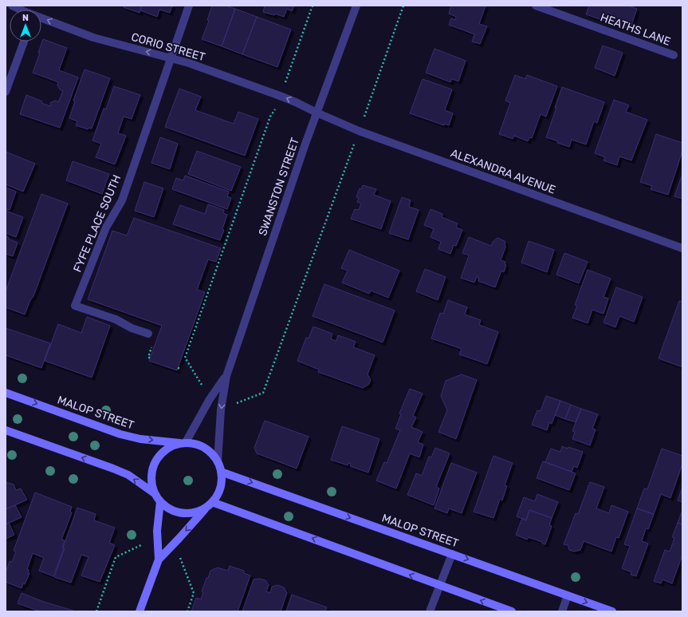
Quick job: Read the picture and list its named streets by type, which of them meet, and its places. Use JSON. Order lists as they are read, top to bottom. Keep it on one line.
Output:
{"streets":{"street":["HEATHS LANE","CORIO STREET","ALEXANDRA AVENUE","SWANSTON STREET","FYFE PLACE SOUTH","MALOP STREET"]},"crossings":[["CORIO STREET","ALEXANDRA AVENUE"],["CORIO STREET","SWANSTON STREET"],["CORIO STREET","FYFE PLACE SOUTH"],["ALEXANDRA AVENUE","SWANSTON STREET"],["SWANSTON STREET","MALOP STREET"]],"one_way":["CORIO STREET"],"north":"top"}
